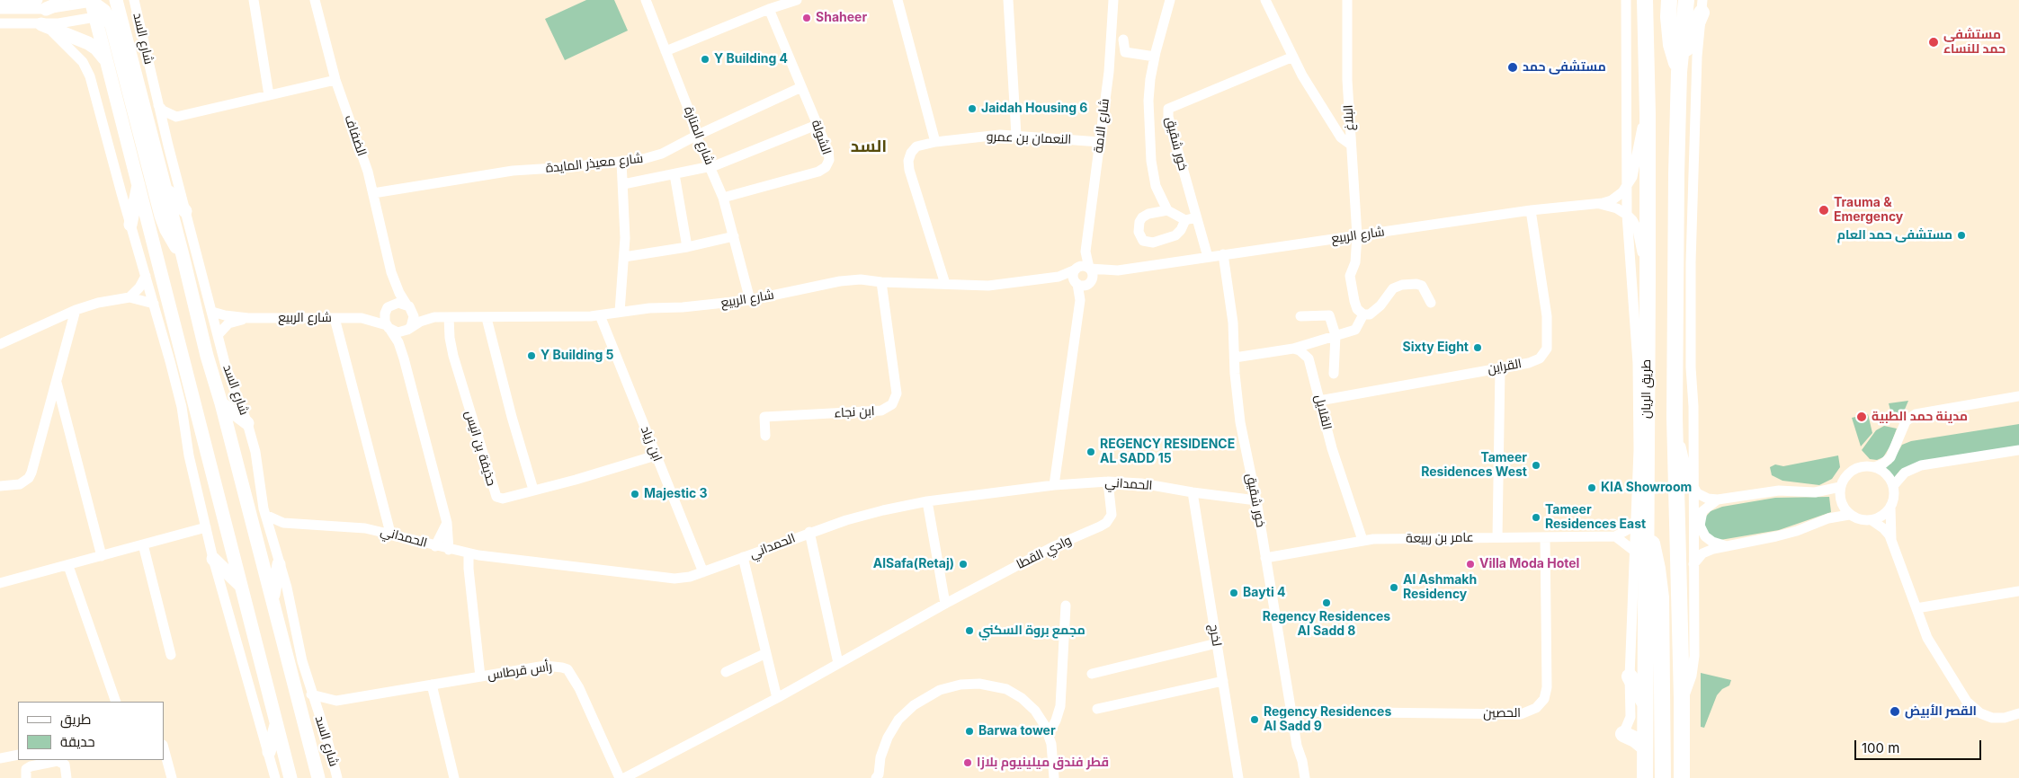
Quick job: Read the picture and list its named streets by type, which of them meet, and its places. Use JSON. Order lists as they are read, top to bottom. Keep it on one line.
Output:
{"streets":{"highway":["طريق الريان"],"main road":["شارع السد"],"street":["البلاغ","شارع الامة","الضفاف","شارع المنارة","الشولة","النعمان بن عمرو","خور شقيق","شارع معيذر المايدة","شارع الربيع","القراين","ابن نجاء","القلايل","ابن زياد","حذيفة بن انيس","الحمداني","عامر بن ربيعة","وادي القطا","لخرج","رأس قرطاس","الحصين"]},"crossings":[["شارع السد","شارع الربيع"],["شارع السد","الحمداني"],["البلاغ","شارع الربيع"],["شارع الامة","النعمان بن عمرو"],["شارع الامة","شارع الربيع"],["الضفاف","شارع معيذر المايدة"],["الضفاف","شارع الربيع"],["شارع المنارة","الشولة"],["شارع المنارة","شارع معيذر المايدة"],["شارع المنارة","شارع الربيع"],["الشولة","شارع معيذر المايدة"],["النعمان بن عمرو","شارع الربيع"],["خور شقيق","شارع الربيع"],["خور شقيق","الحمداني"],["خور شقيق","عامر بن ربيعة"],["خور شقيق","الحصين"],["شارع الربيع","القراين"],["شارع الربيع","طريق الريان"],["شارع الربيع","ابن نجاء"],["شارع الربيع","ابن زياد"],["شارع الربيع","حذيفة بن انيس"],["القراين","القلايل"],["طريق الريان","عامر بن ربيعة"],["القلايل","عامر بن ربيعة"],["ابن زياد","حذيفة بن انيس"],["ابن زياد","الحمداني"],["الحمداني","وادي القطا"],["الحمداني","لخرج"],["عامر بن ربيعة","الحصين"]],"districts":["السد"],"places":["Shaheer","مستشفى حمد للنساء","Y Building 4","مستشفى حمد","Jaidah Housing 6","Trauma & Emergency","مستشفى حمد العام","Sixty Eight","Y Building 5","مدينة حمد الطبية","REGENCY RESIDENCE AL SADD 15","Tameer Residences West","KIA Showroom","Majestic 3","Tameer Residences East","AlSafa(Retaj)","Villa Moda Hotel","Al Ashmakh Residency","Bayti 4","Regency Residences Al Sadd 8","مجمع بروة السكني","القصر الأبيض","Regency Residences Al Sadd 9","Barwa tower","قطر فندق ميلينيوم بلازا"],"legend":["طريق","حديقة"],"scale_bar":"100 m"}
